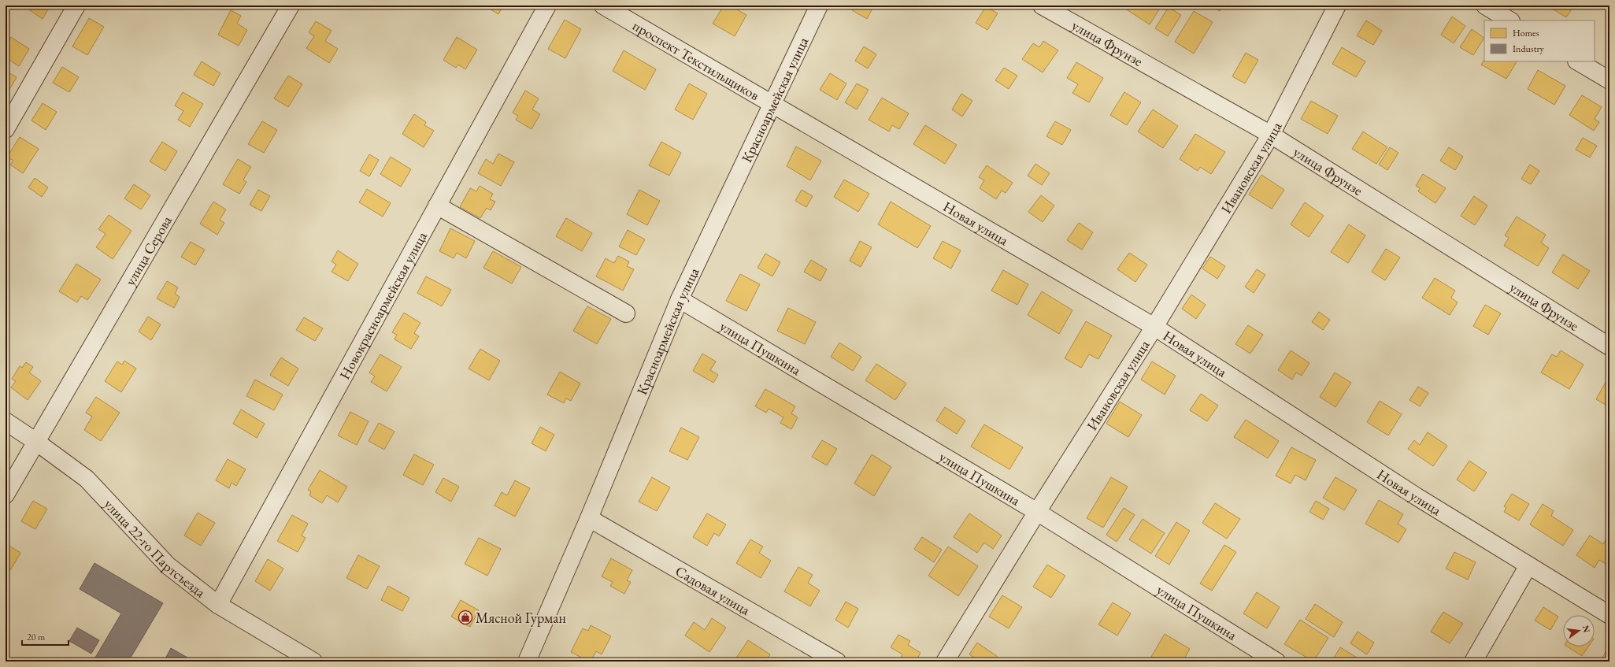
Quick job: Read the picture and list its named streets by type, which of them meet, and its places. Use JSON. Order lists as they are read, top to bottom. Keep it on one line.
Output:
{"streets":{"street":["улица Фрунзе","проспект Текстильщиков","Красноармейская улица","Ивановская улица","Новая улица","улица Серова","Новокрасноармейская улица","улица Пушкина","улица 22-го Партсъезда","Садовая улица"]},"crossings":[["улица Фрунзе","Ивановская улица"],["проспект Текстильщиков","Красноармейская улица"],["проспект Текстильщиков","Новая улица"],["Красноармейская улица","Новая улица"],["Красноармейская улица","улица Пушкина"],["Красноармейская улица","Садовая улица"],["Ивановская улица","Новая улица"],["Ивановская улица","улица Пушкина"],["улица Серова","улица 22-го Партсъезда"],["Новокрасноармейская улица","улица 22-го Партсъезда"]],"places":{"shop":["Мясной Гурман"]},"legend":["Homes","Industry"],"scale_bar":"20 m","north":"right"}
